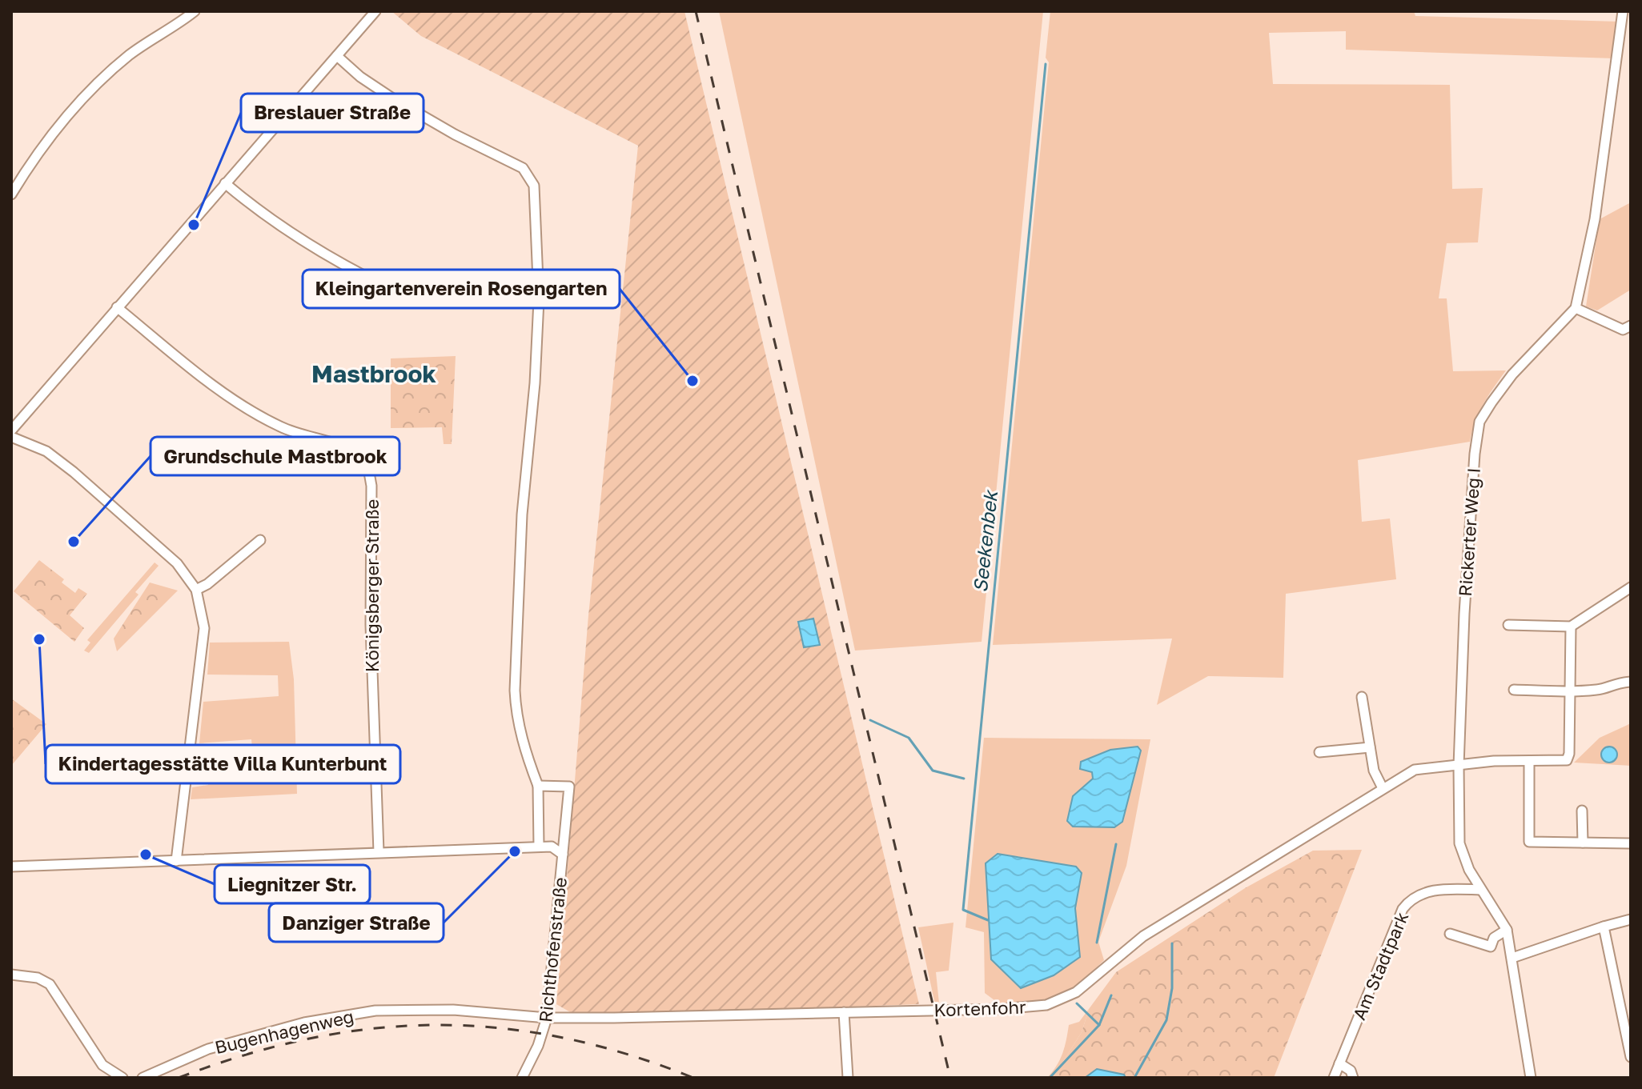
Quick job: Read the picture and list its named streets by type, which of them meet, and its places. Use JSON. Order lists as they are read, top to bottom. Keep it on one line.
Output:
{"streets":{"street":["Rickerter Weg I","Königsberger Straße","Richthofenstraße","Am Stadtpark","Kortenfohr","Bugenhagenweg"]},"crossings":[["Rickerter Weg I","Am Stadtpark"],["Rickerter Weg I","Kortenfohr"],["Richthofenstraße","Kortenfohr"],["Richthofenstraße","Bugenhagenweg"],["Kortenfohr","Bugenhagenweg"]],"districts":["Mastbrook"],"water":["Seekenbek"],"places":["Breslauer Straße","Kleingartenverein Rosengarten","Grundschule Mastbrook","Kindertagesstätte Villa Kunterbunt","Danziger Straße","Liegnitzer Str."]}
